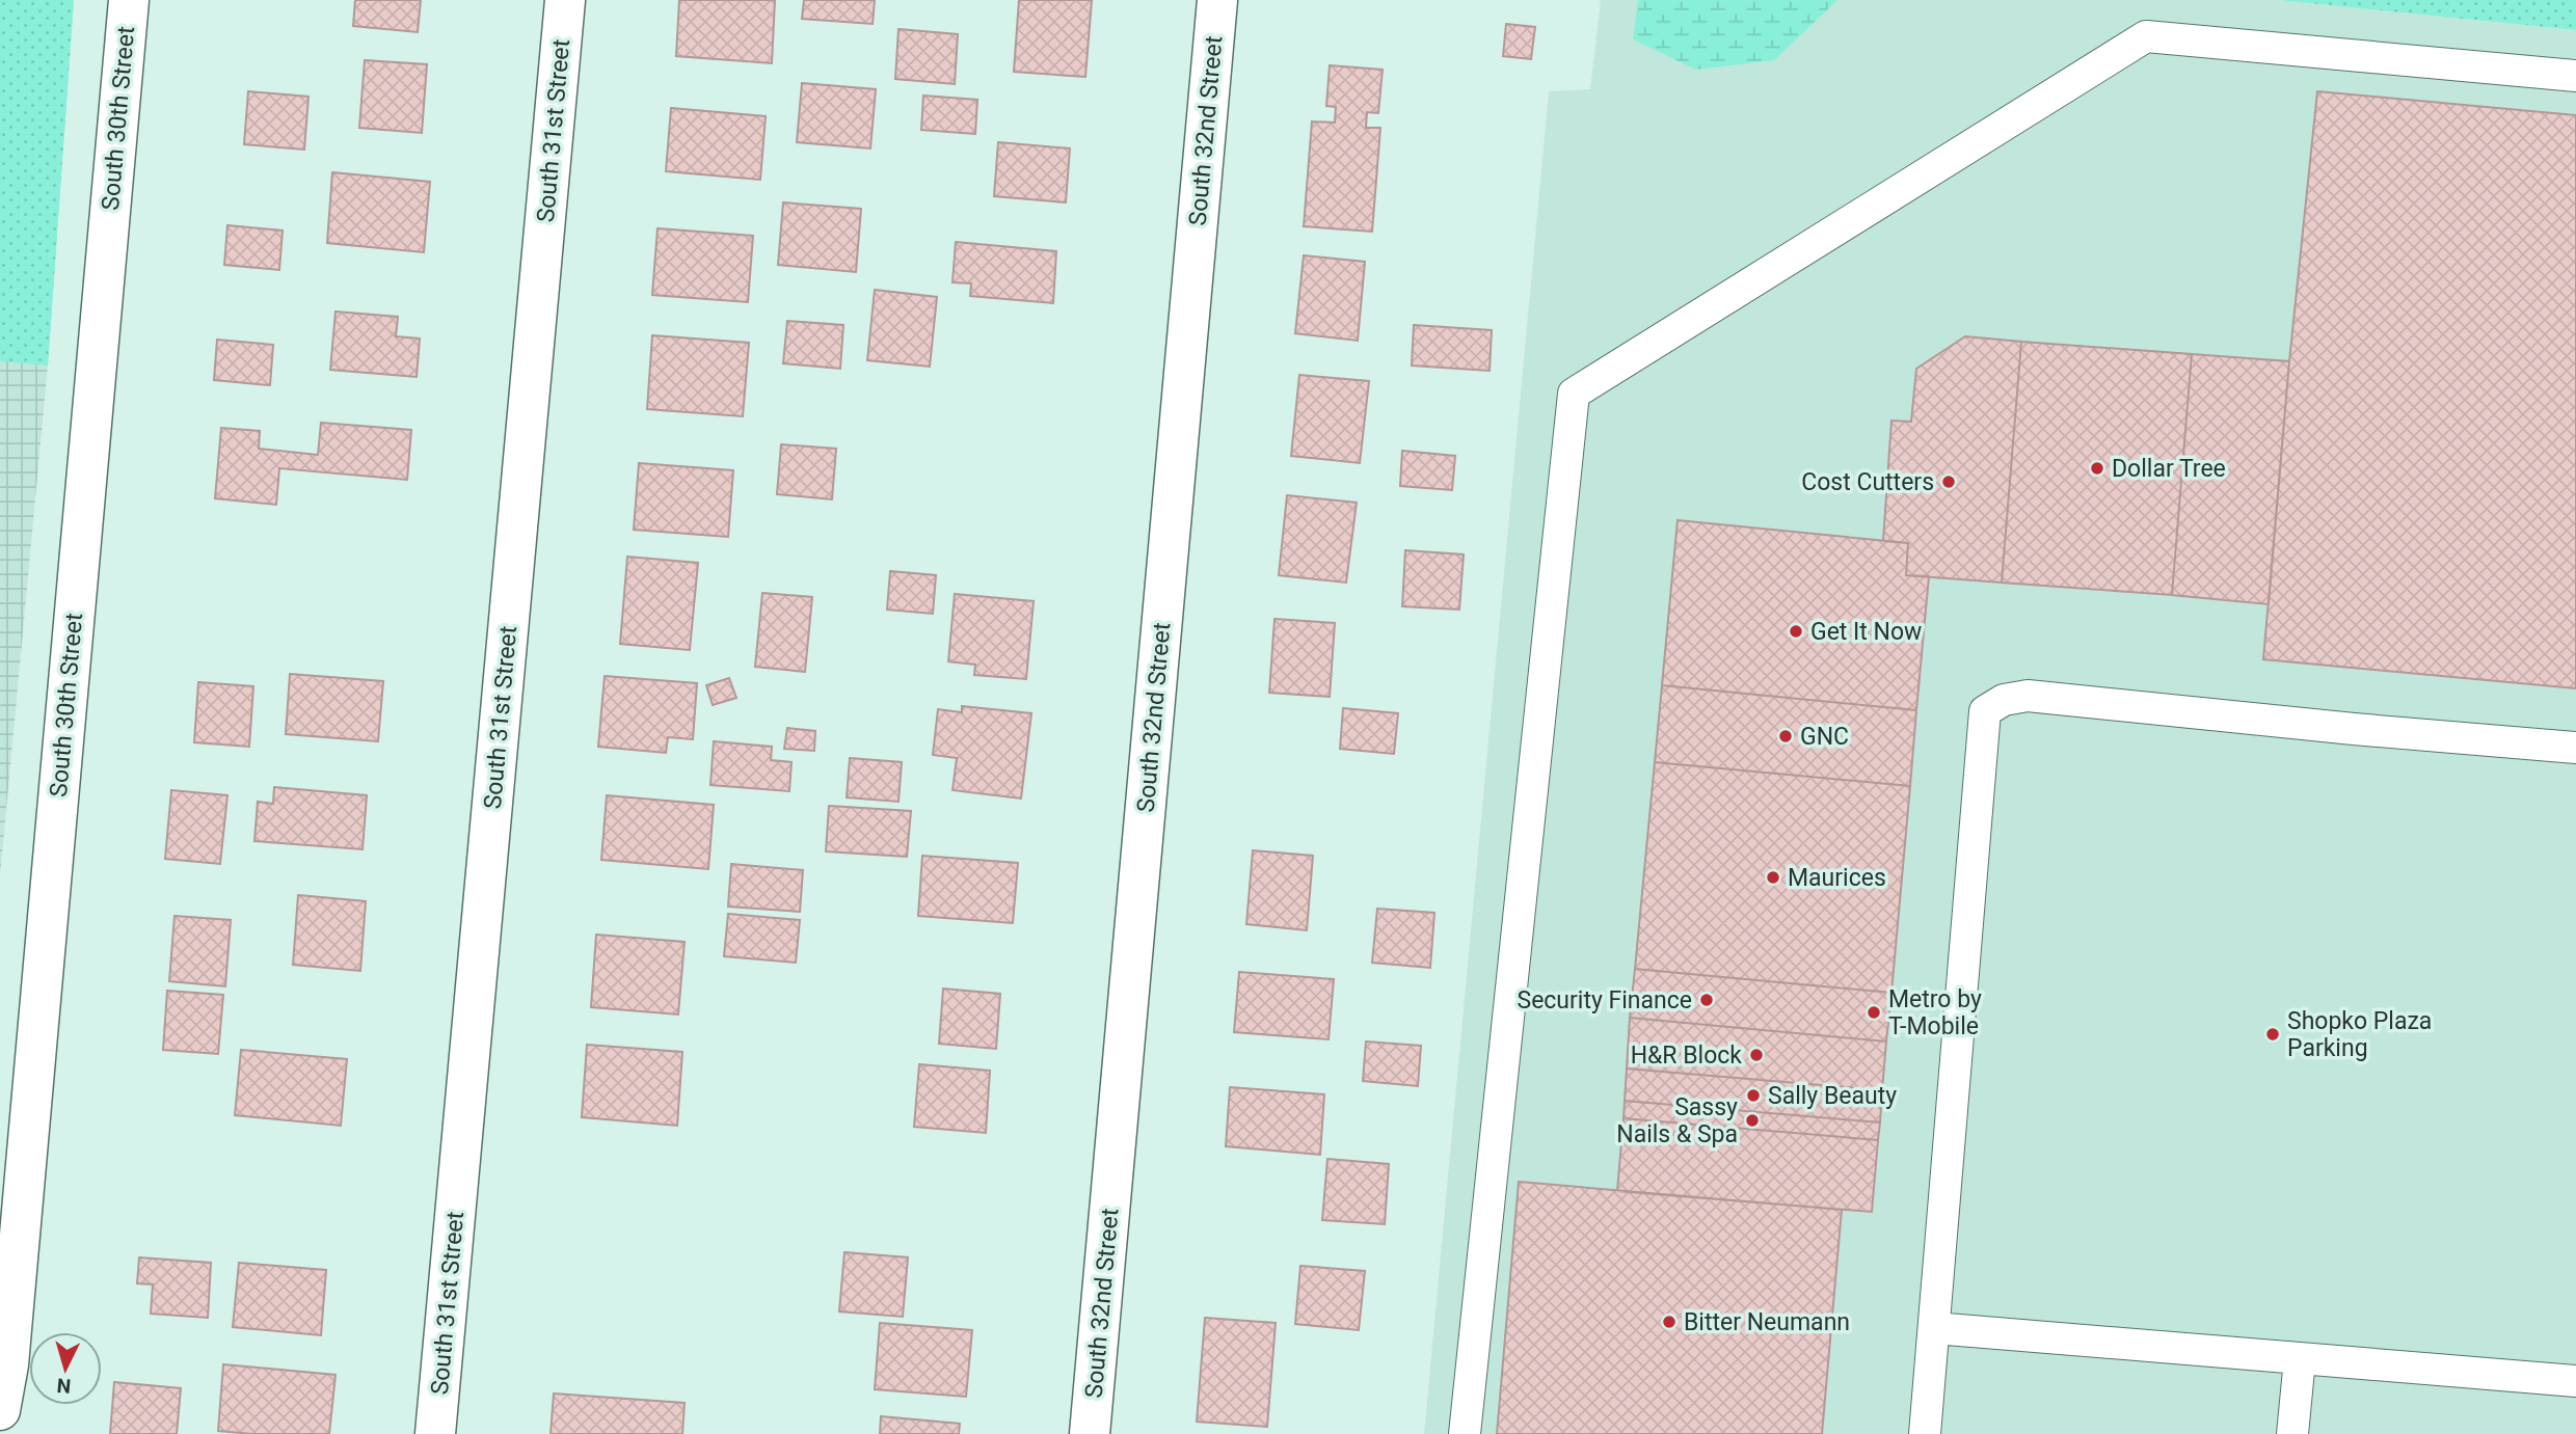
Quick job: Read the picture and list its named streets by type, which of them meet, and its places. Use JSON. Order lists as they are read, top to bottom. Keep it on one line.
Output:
{"streets":{"street":["South 30th Street","South 31st Street","South 32nd Street"]},"places":["Dollar Tree","Cost Cutters","Get It Now","GNC","Maurices","Security Finance","Metro by T-Mobile","Shopko Plaza Parking","H&R Block","Sally Beauty","Sassy Nails & Spa","Bitter Neumann"],"north":"bottom"}
